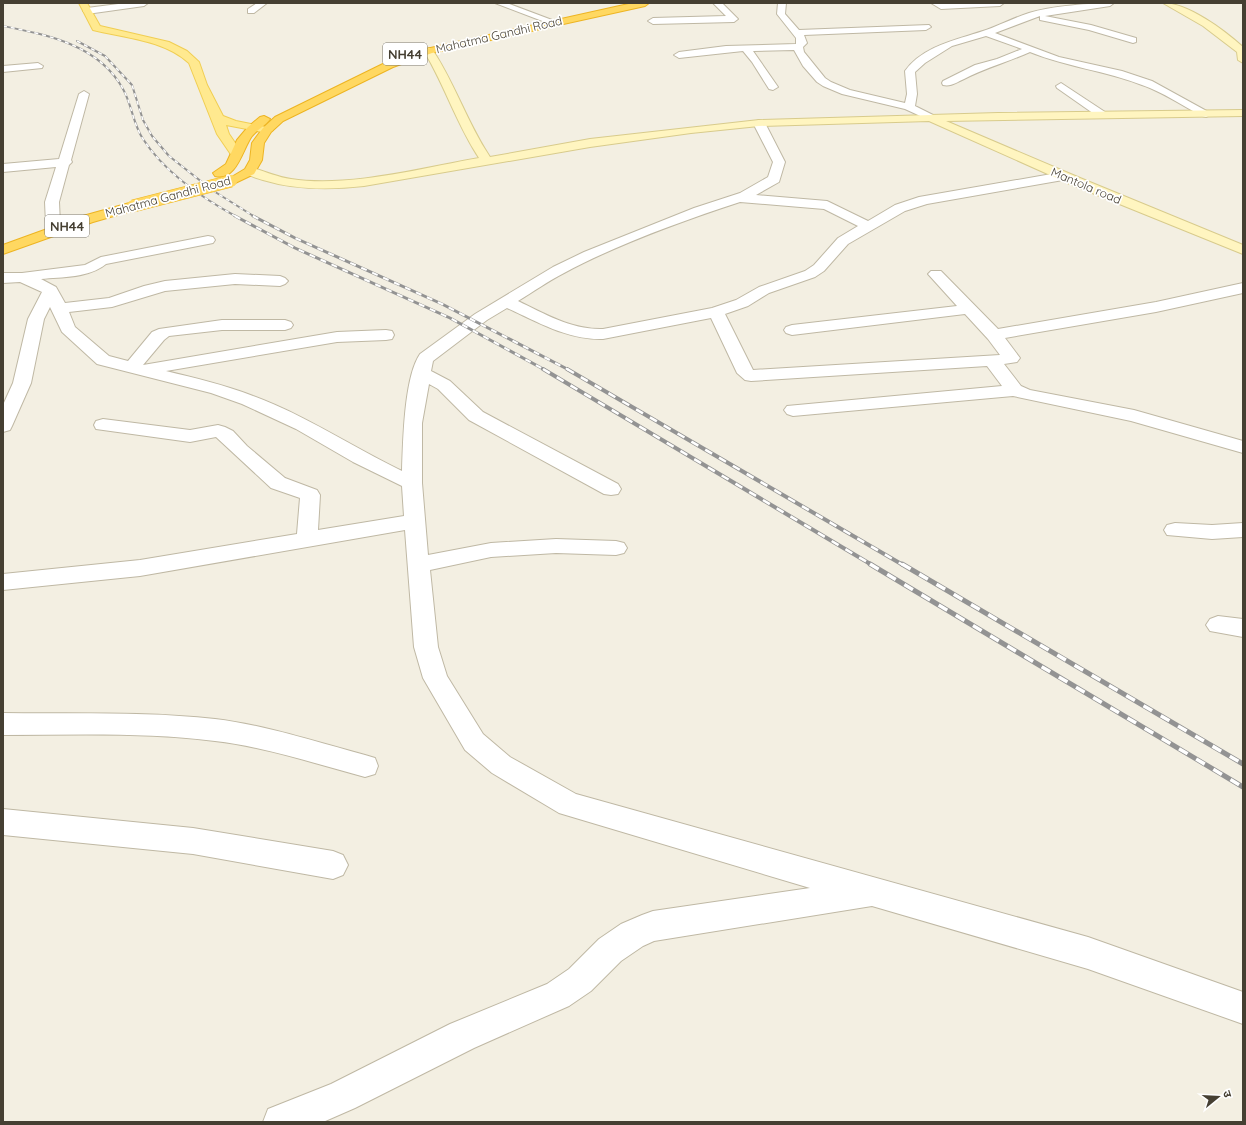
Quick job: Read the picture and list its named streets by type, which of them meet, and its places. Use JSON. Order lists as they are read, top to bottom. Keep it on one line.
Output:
{"streets":{"highway":["Mahatma Gandhi Road","NH44"],"street":["Mantola road"]},"north":"right"}
